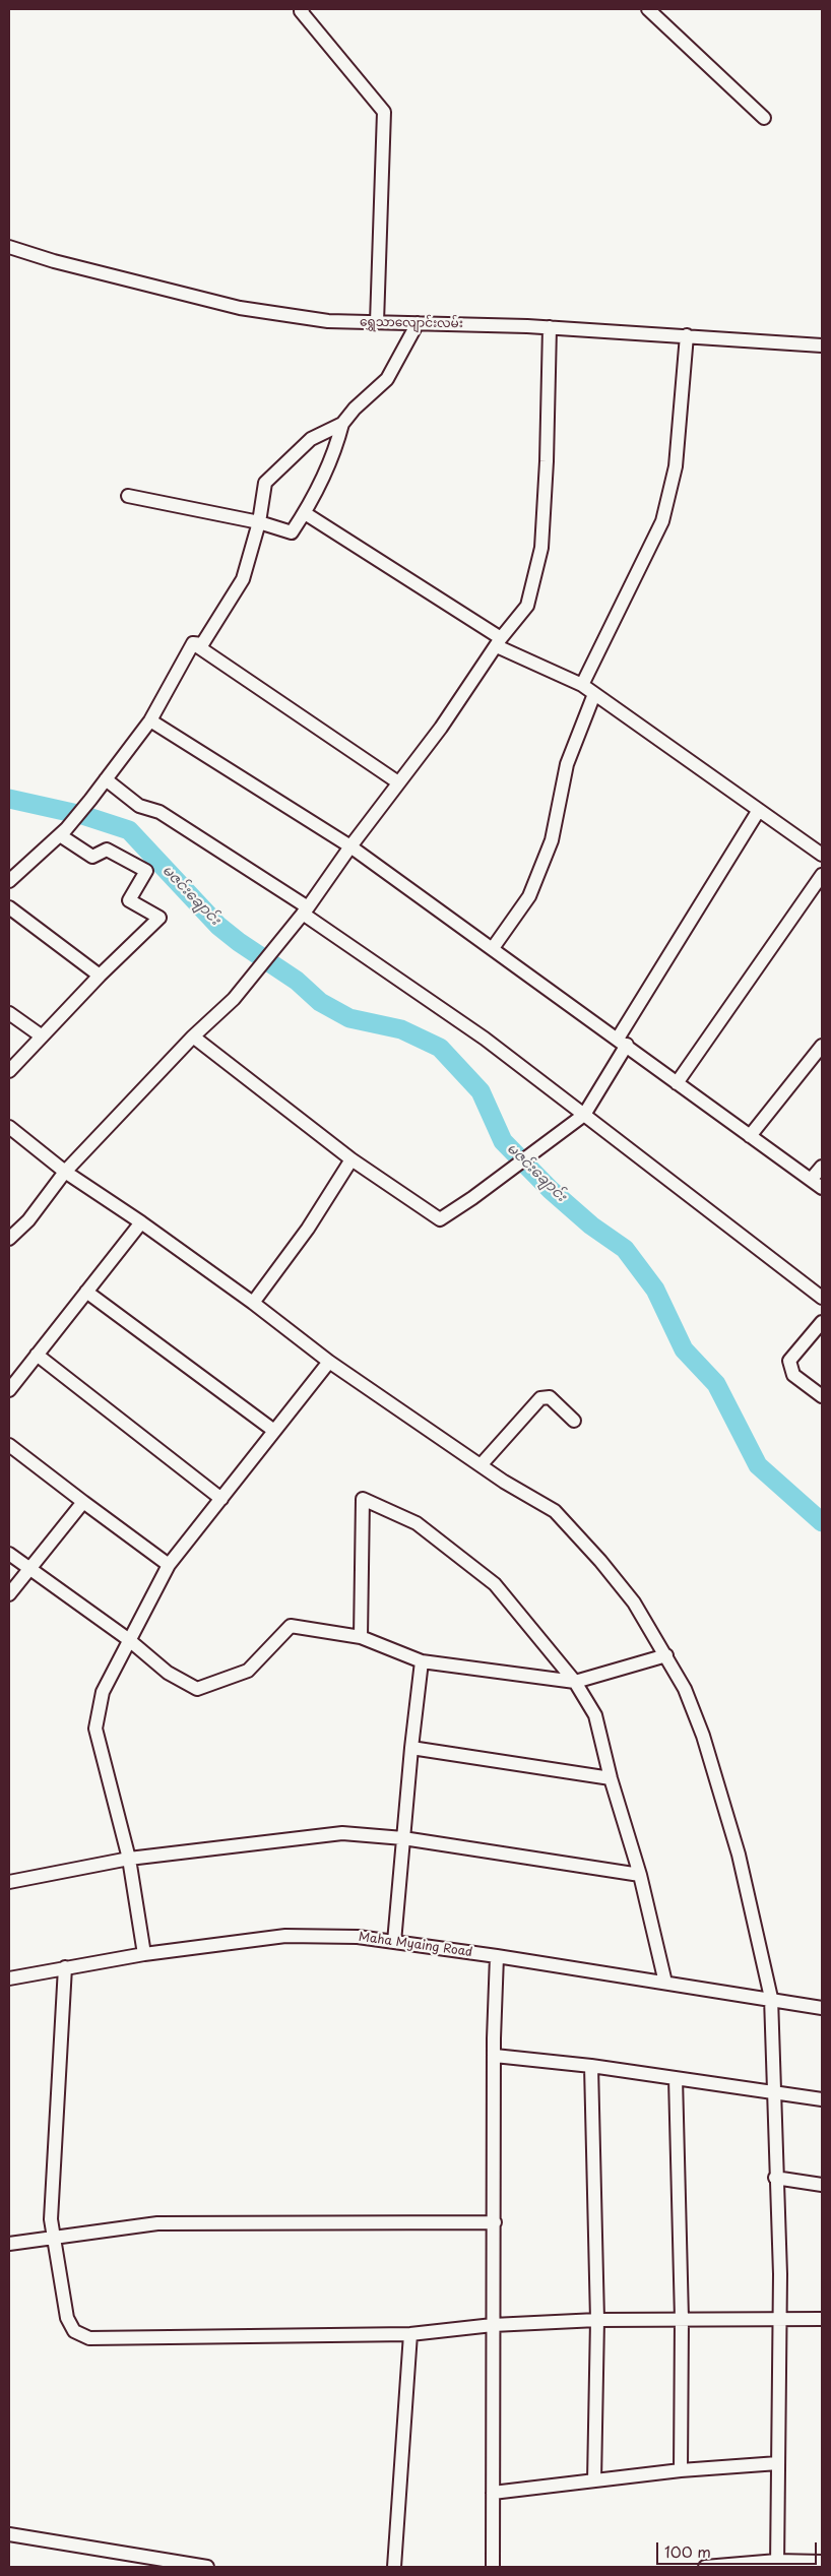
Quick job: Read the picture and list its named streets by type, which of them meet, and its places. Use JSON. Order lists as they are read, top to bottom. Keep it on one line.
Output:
{"streets":{"street":["ရွှေသာလျောင်းလမ်း","Maha Myaing Road"]},"water":["မဇင်းချောင်း"],"scale_bar":"100 m"}
